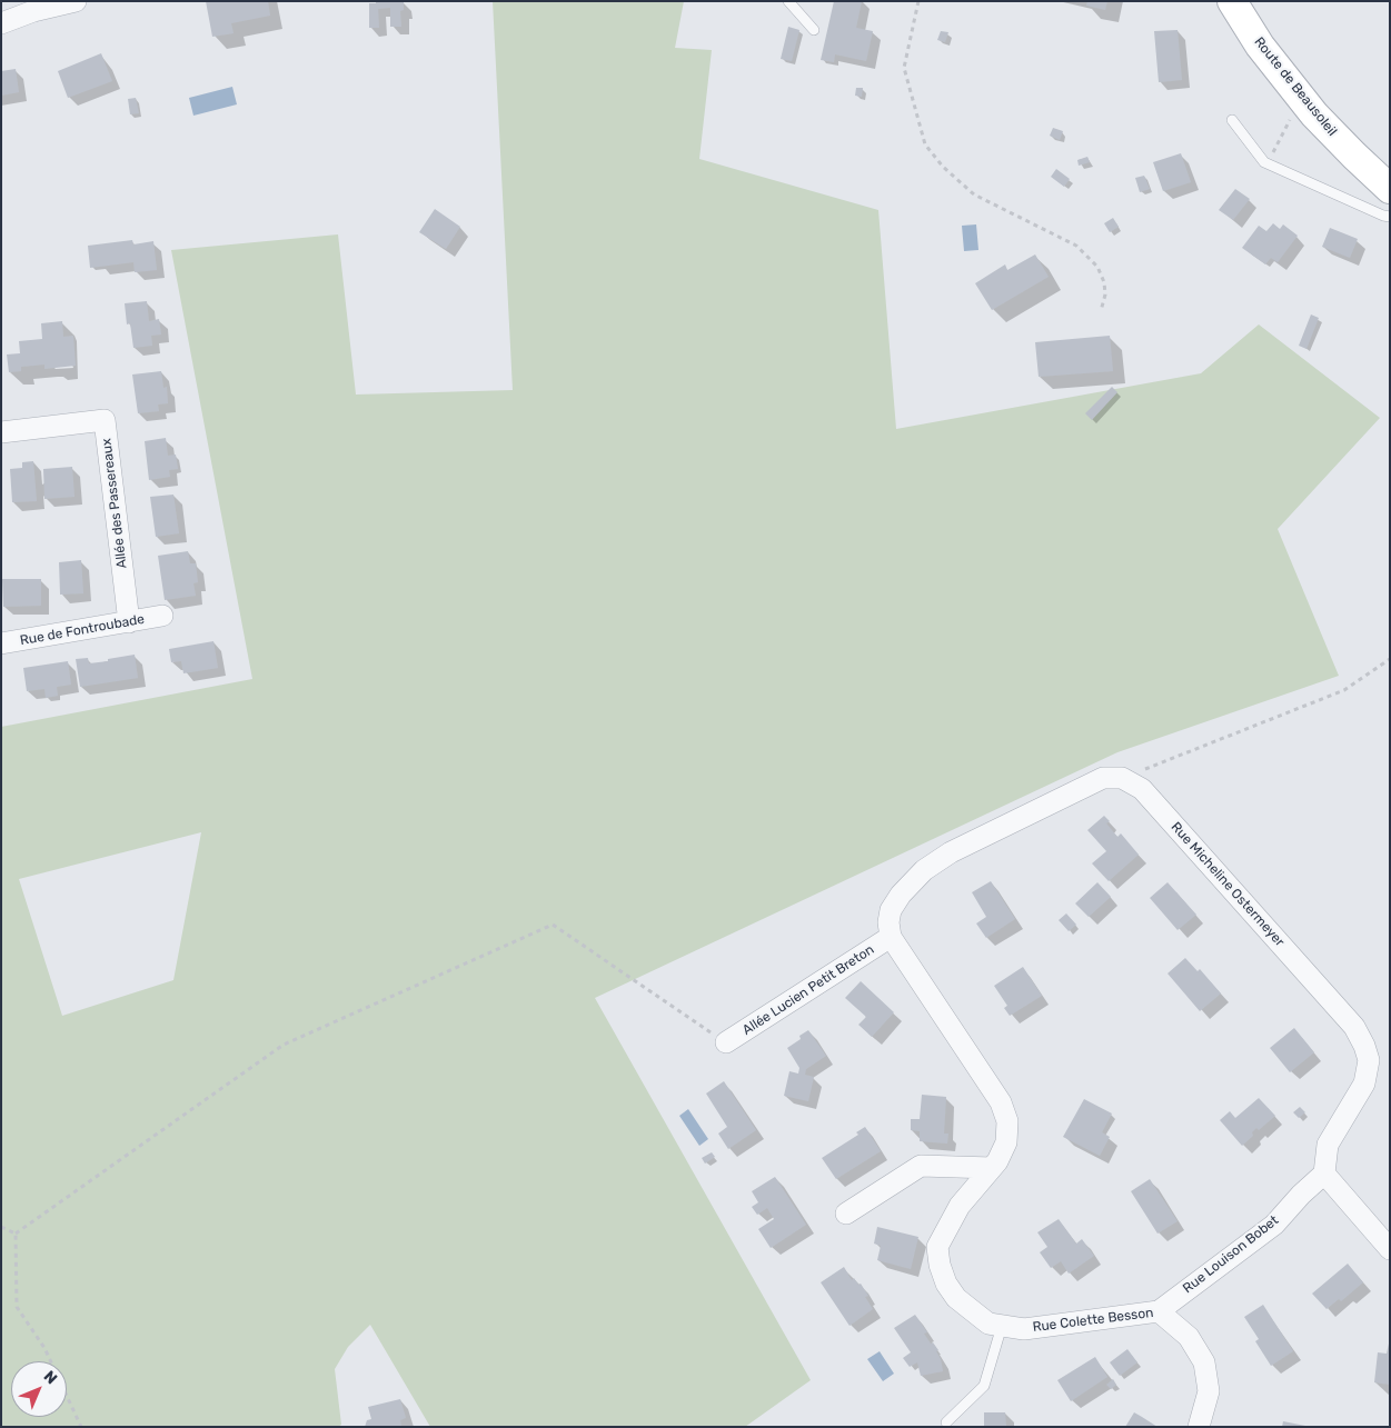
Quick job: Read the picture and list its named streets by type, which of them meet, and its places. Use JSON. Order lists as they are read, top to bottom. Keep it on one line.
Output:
{"streets":{"main road":["Route de Beausoleil"],"street":["Allée des Passereaux","Rue de Fontroubade","Rue Micheline Ostermeyer","Allée Lucien Petit Breton","Rue Louison Bobet","Rue Colette Besson"]},"crossings":[["Allée des Passereaux","Rue de Fontroubade"],["Rue Micheline Ostermeyer","Rue Louison Bobet"],["Allée Lucien Petit Breton","Rue Colette Besson"],["Rue Louison Bobet","Rue Colette Besson"]],"north":"top right"}
